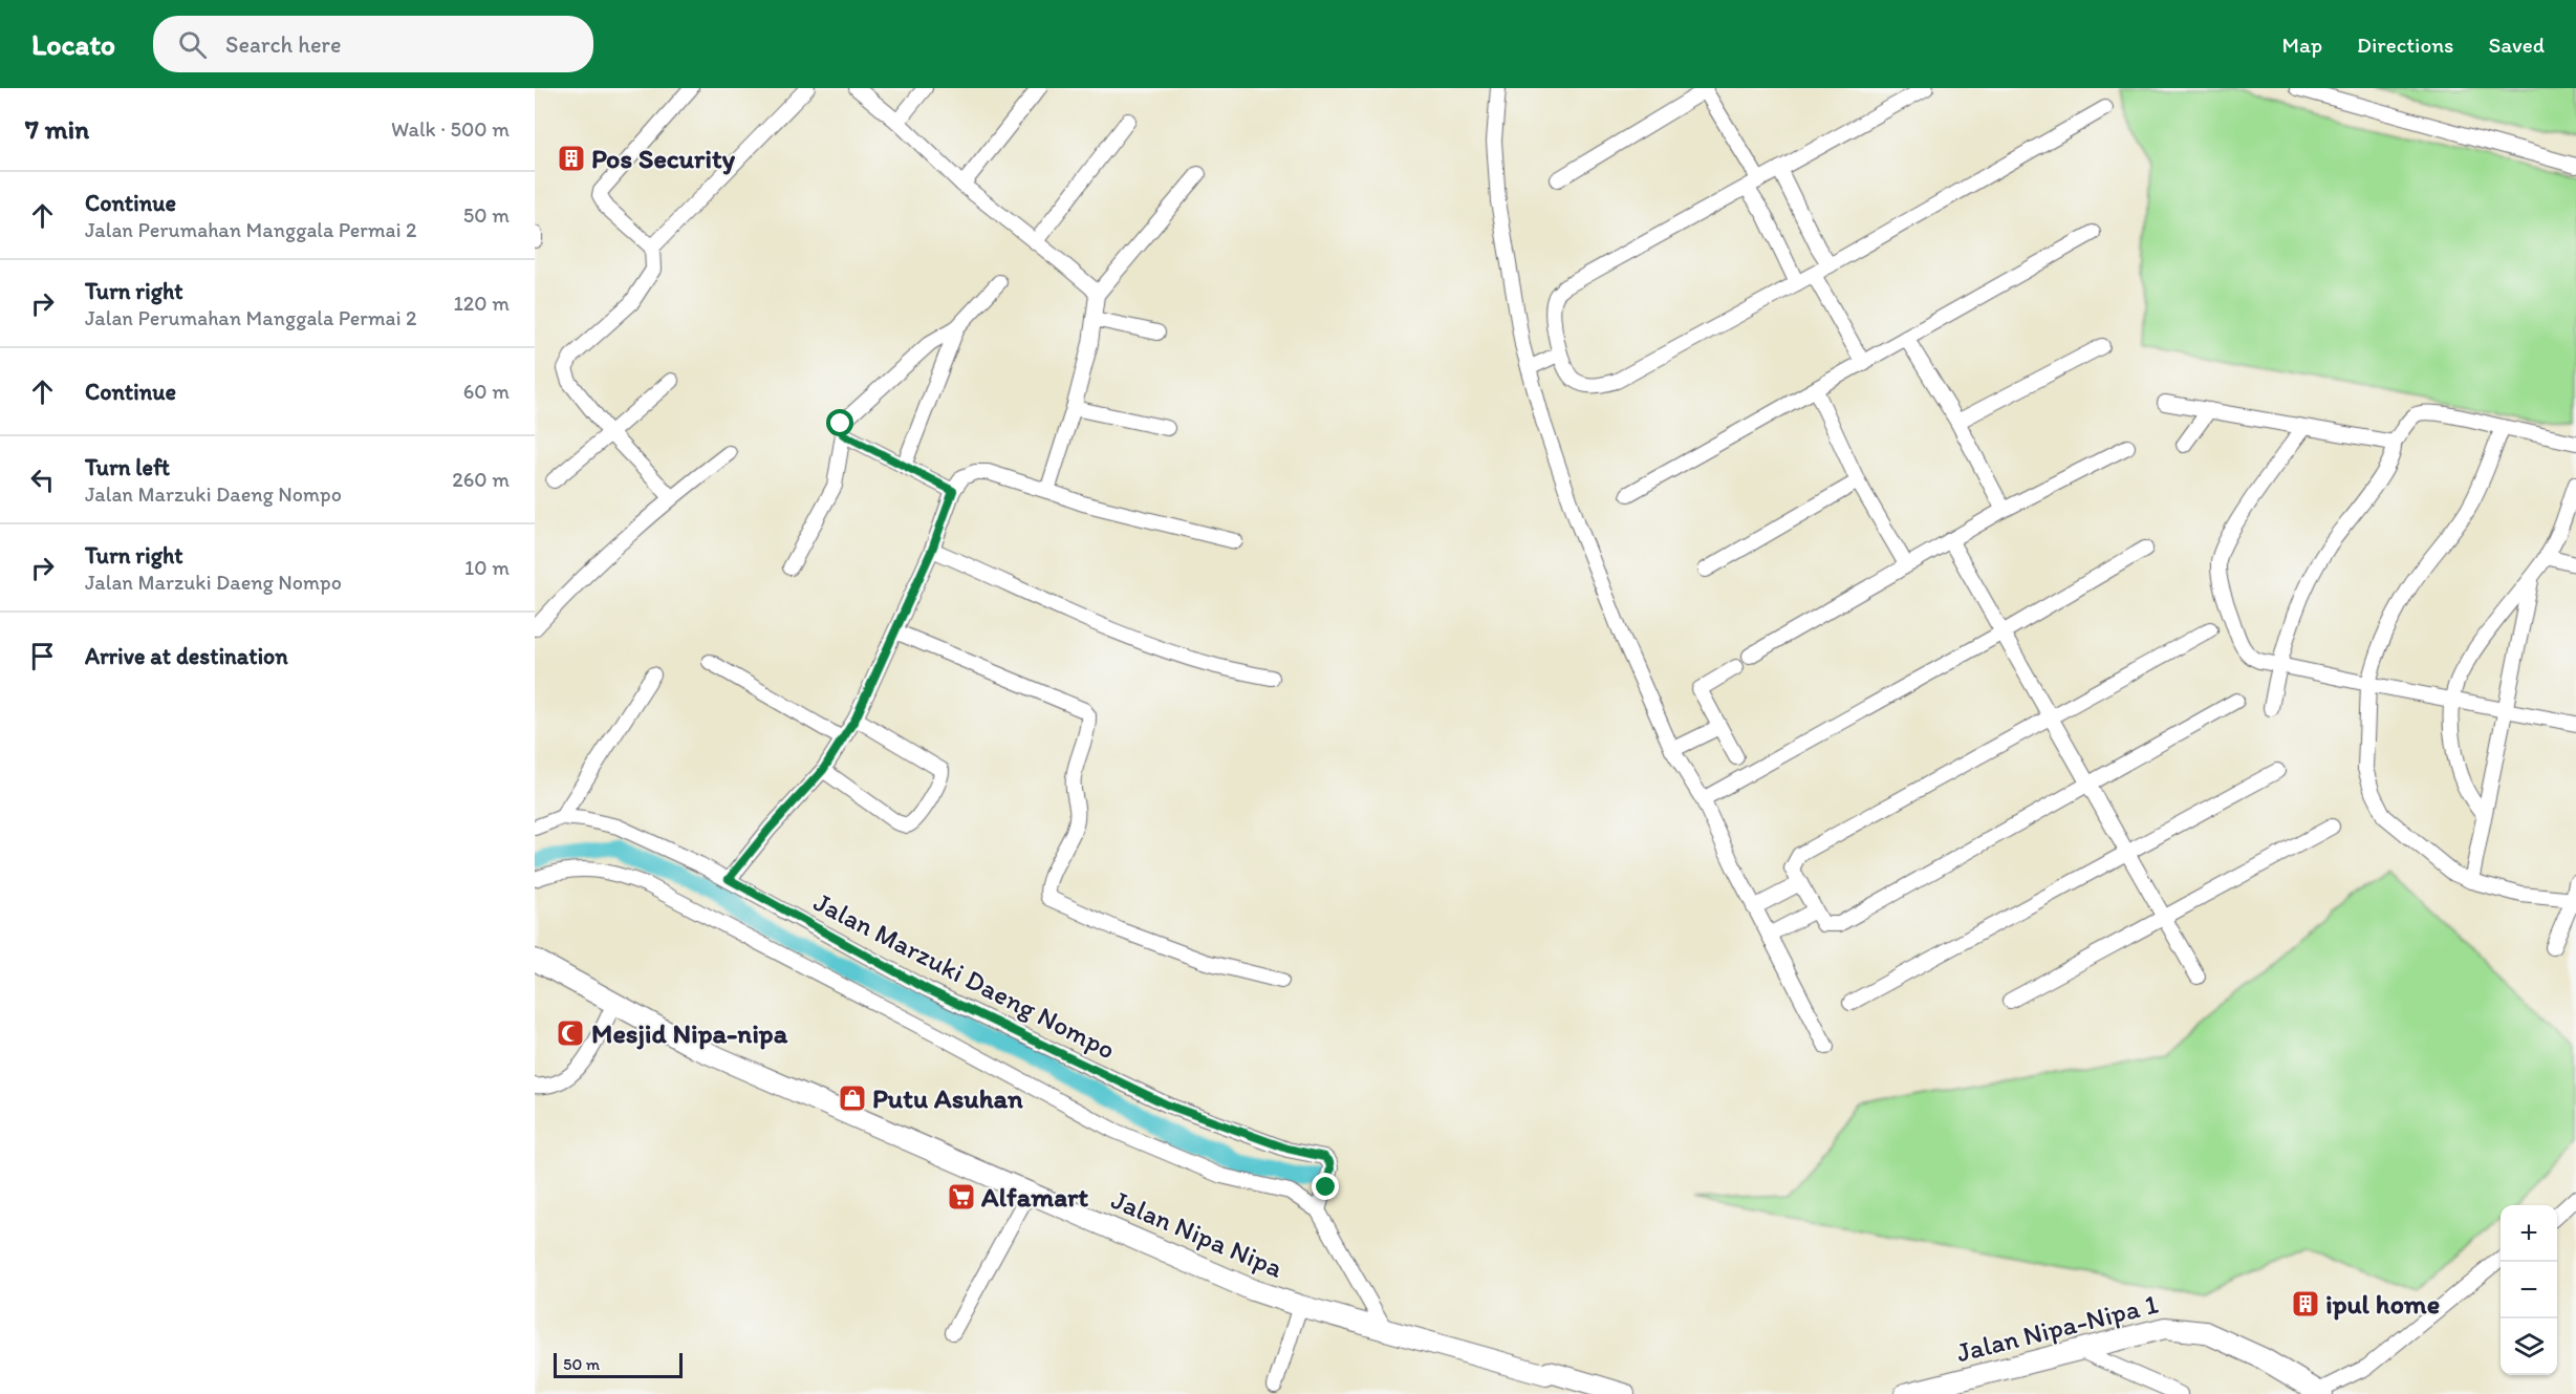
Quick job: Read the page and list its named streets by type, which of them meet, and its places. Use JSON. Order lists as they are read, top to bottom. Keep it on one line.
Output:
{"streets":{"street":["Jalan Marzuki Daeng Nompo","Jalan Nipa Nipa","Jalan Nipa-Nipa 1"]},"places":{"building":["Pos Security","ipul home"],"mosque":["Mesjid Nipa-nipa"],"shop":["Putu Asuhan"],"supermarket":["Alfamart"]},"scale_bar":"50 m","page":{"header":"Locato","search":"Search here","nav":["Map","Directions","Saved"],"heading":["7 min","Walk · 500 m"],"list":[["Continue","Jalan Perumahan Manggala Permai 2","50 m"],["Turn right","Jalan Perumahan Manggala Permai 2","120 m"],["Continue","60 m"],["Turn left","Jalan Marzuki Daeng Nompo","260 m"],["Turn right","Jalan Marzuki Daeng Nompo","10 m"],"Arrive at destination"],"map_buttons":["+","−"],"scale":"50 m"}}
